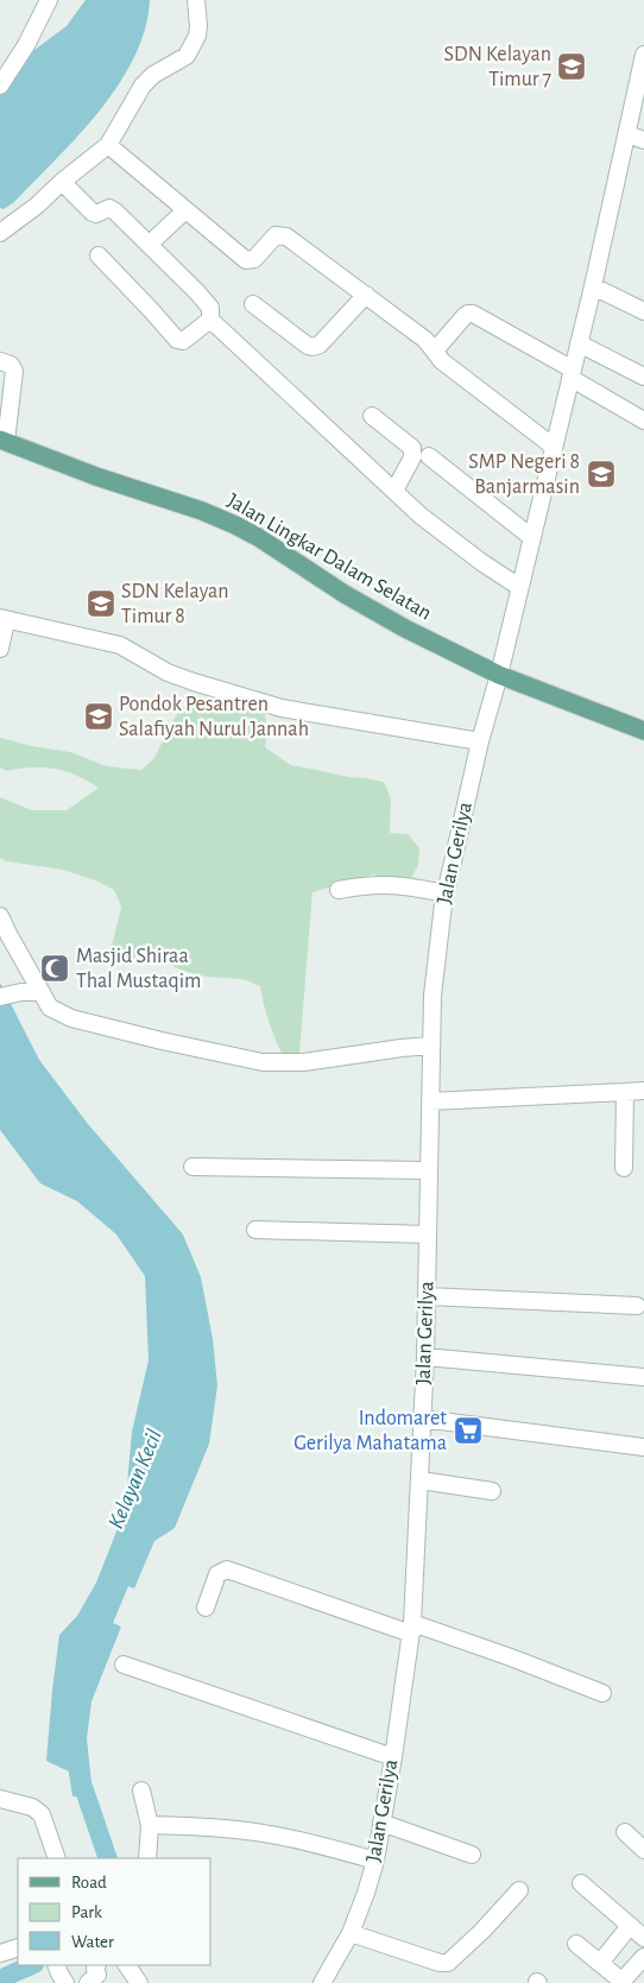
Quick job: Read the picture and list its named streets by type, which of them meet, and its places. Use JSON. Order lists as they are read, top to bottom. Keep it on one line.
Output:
{"streets":{"main road":["Jalan Lingkar Dalam Selatan"],"street":["Jalan Gerilya"]},"crossings":[["Jalan Lingkar Dalam Selatan","Jalan Gerilya"]],"water":["Kelayan Kecil"],"places":{"school or university":["SDN Kelayan Timur 7","SMP Negeri 8 Banjarmasin","SDN Kelayan Timur 8","Pondok Pesantren Salafiyah Nurul Jannah"],"mosque":["Masjid Shiraa Thal Mustaqim"],"supermarket":["Indomaret Gerilya Mahatama"]},"legend":["Road","Park","Water"]}
